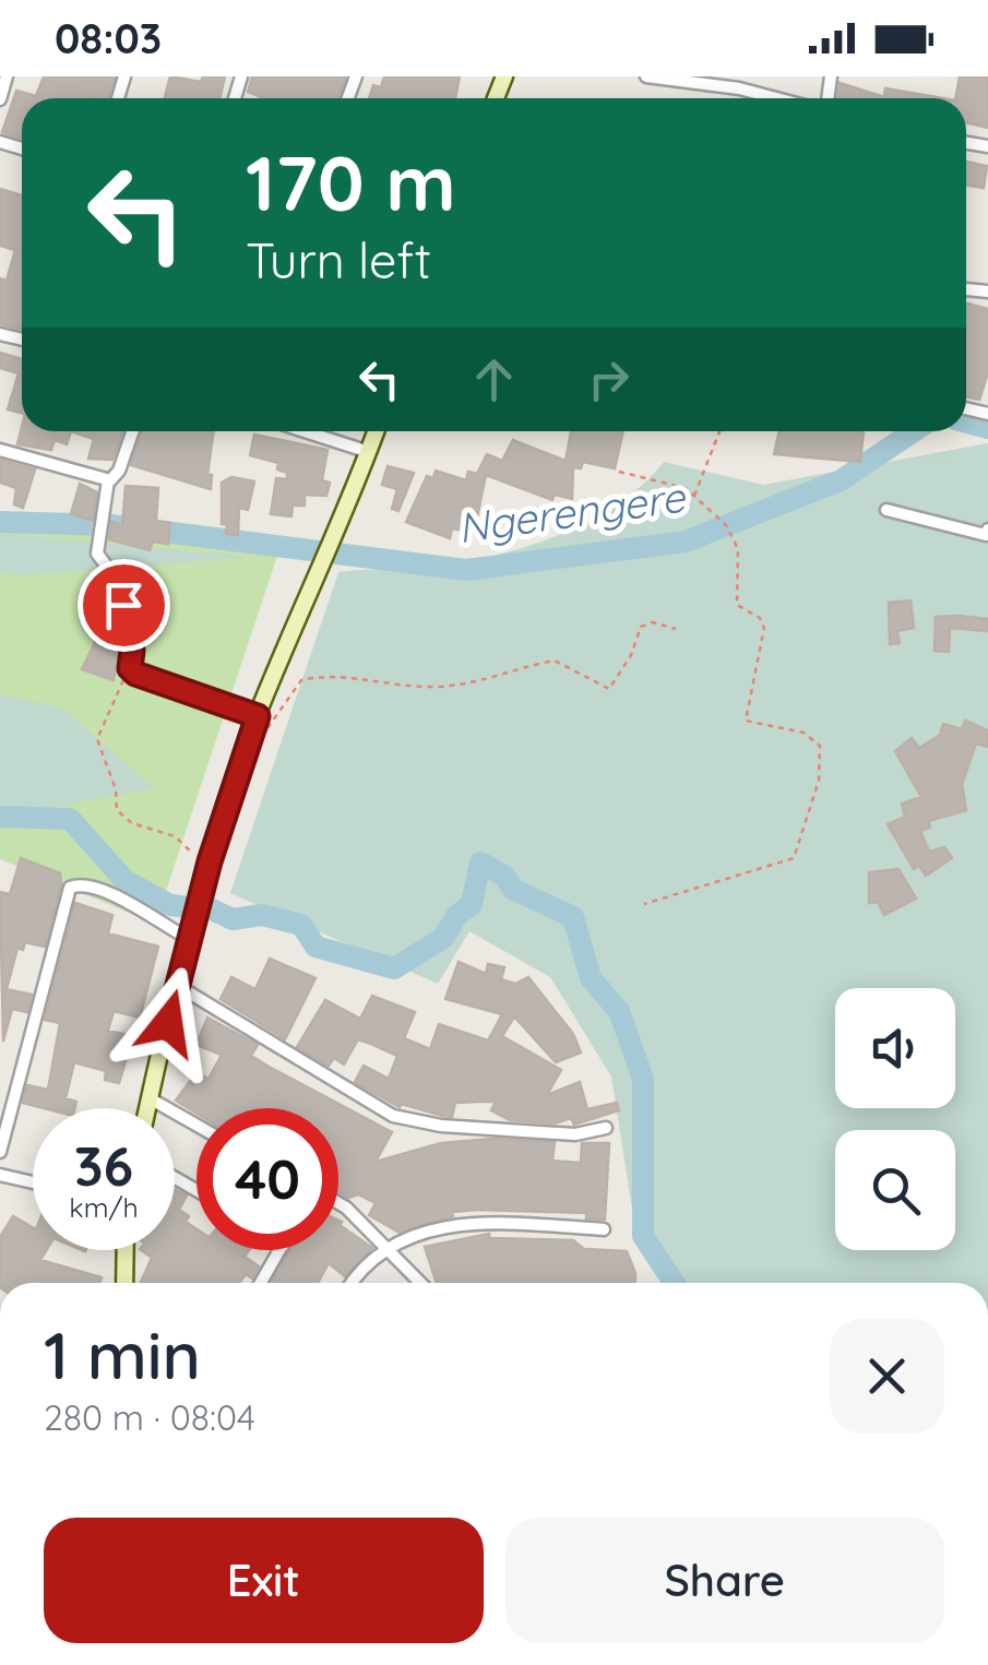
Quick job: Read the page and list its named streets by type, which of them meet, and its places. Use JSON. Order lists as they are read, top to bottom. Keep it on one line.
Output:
{"water":["Ngerengere"],"page":{"status":"08:03","turn":["170 m","Turn left"],"speed":"36 km/h","limit":"40","heading":["1 min","280 m · 08:04"],"buttons":["Exit","Share"]}}
